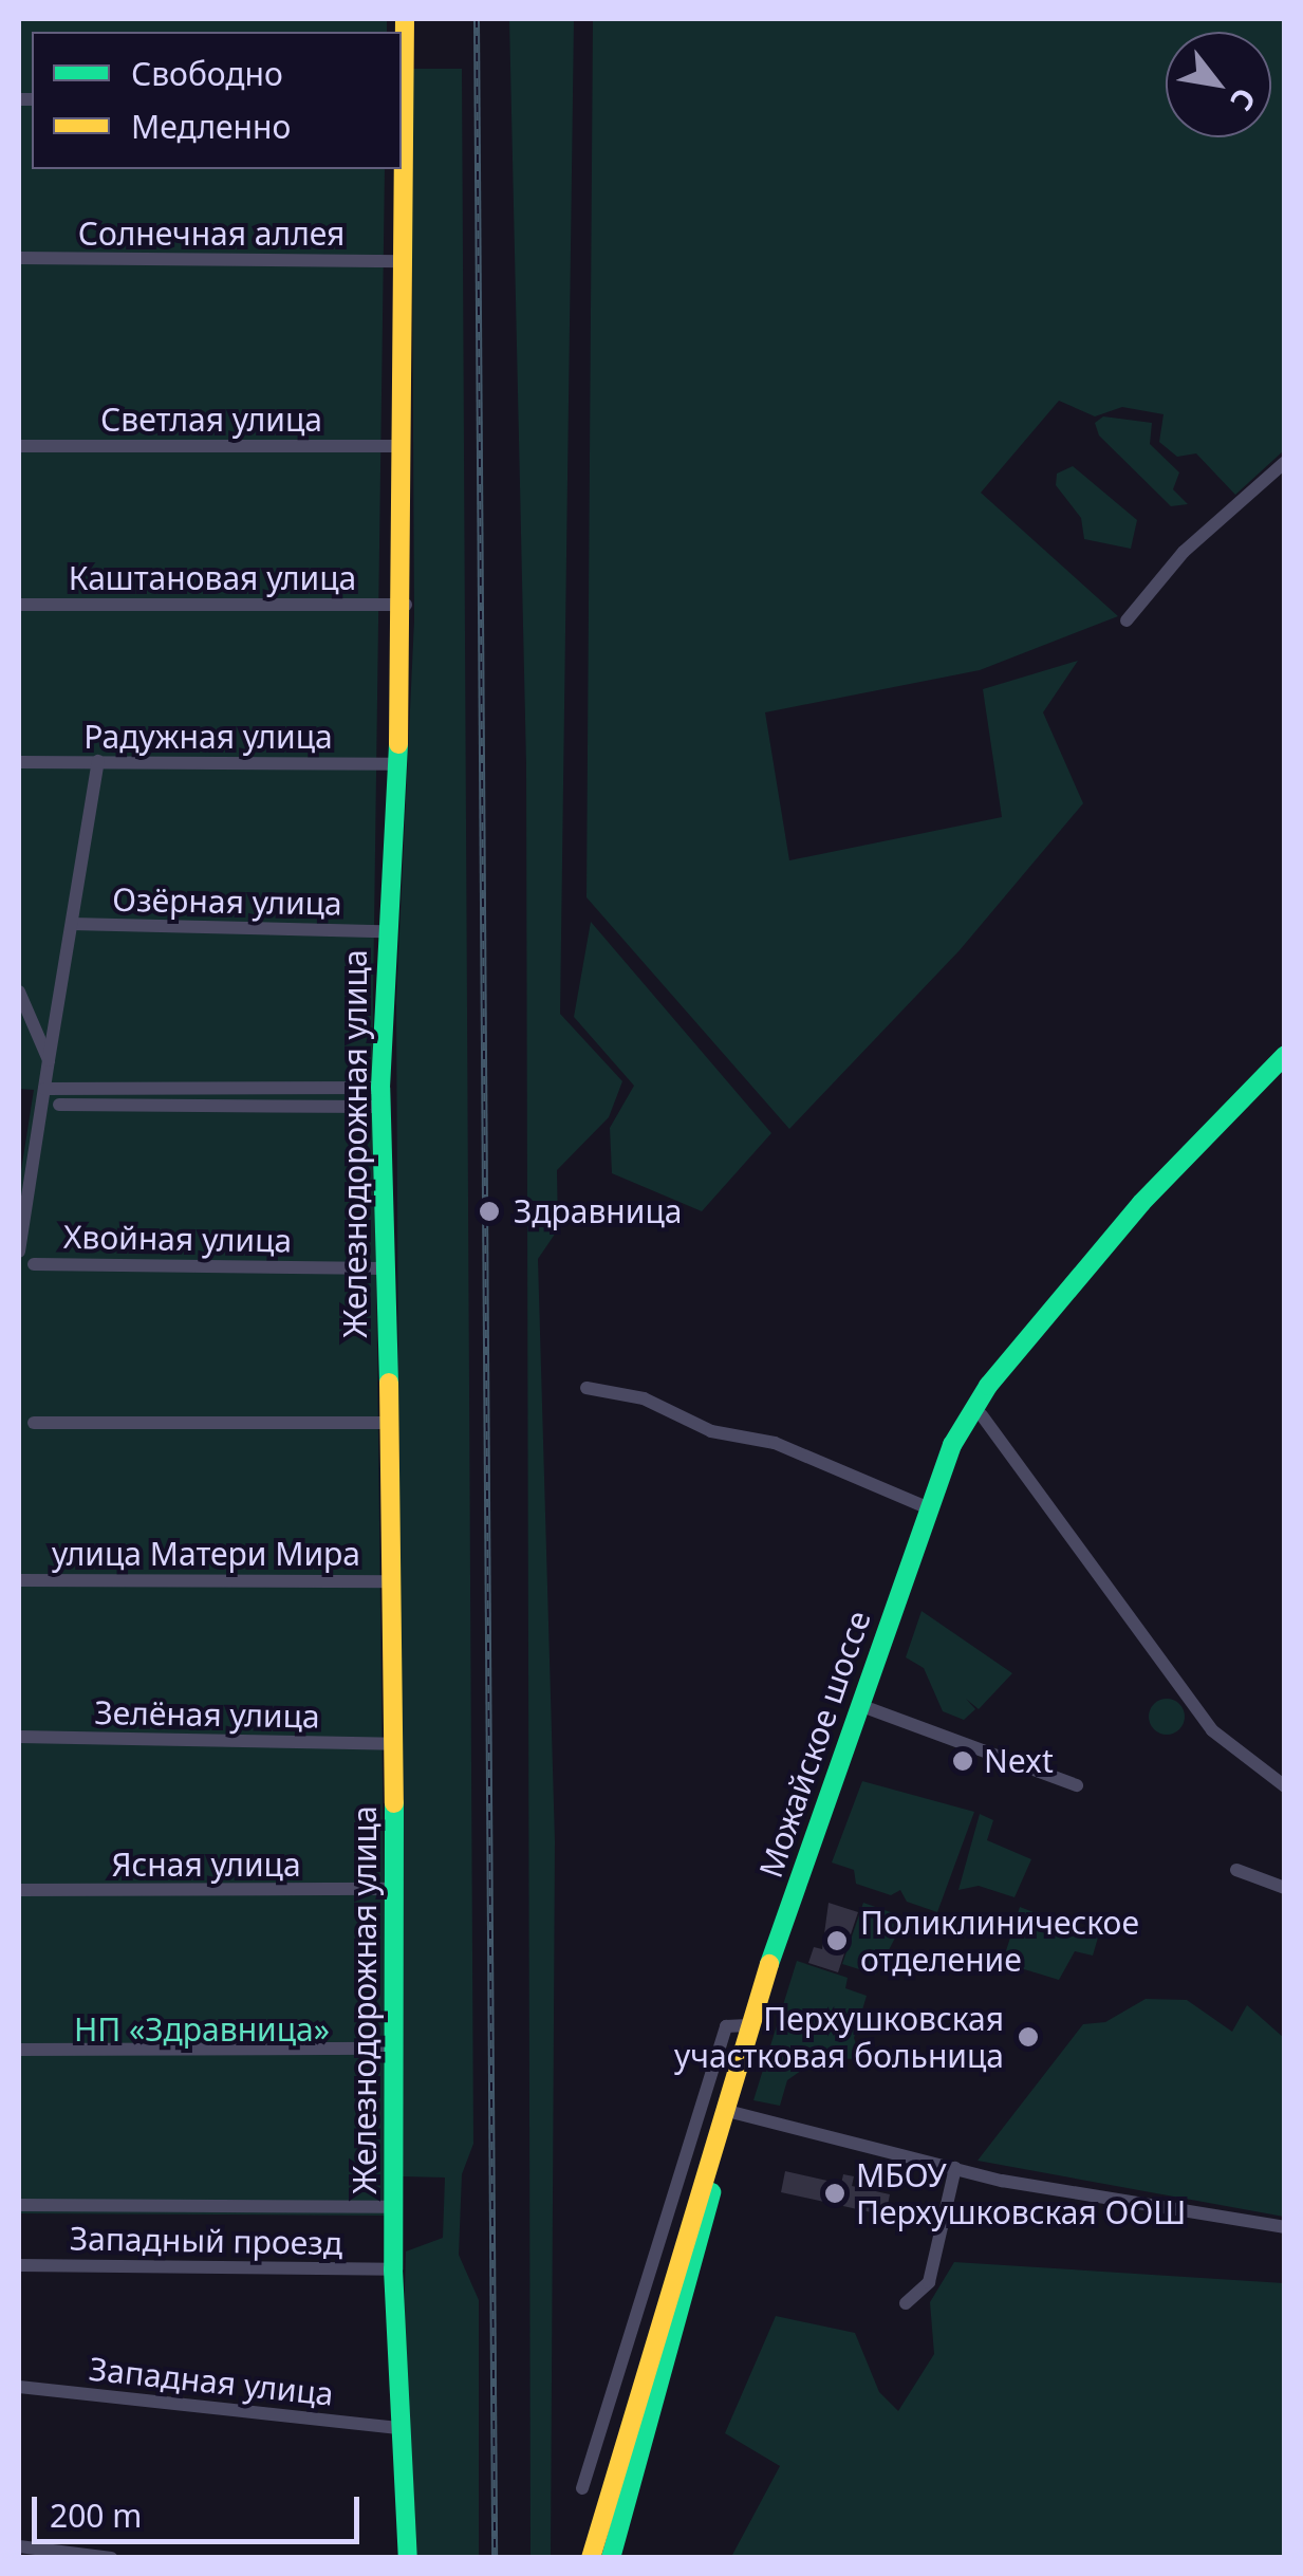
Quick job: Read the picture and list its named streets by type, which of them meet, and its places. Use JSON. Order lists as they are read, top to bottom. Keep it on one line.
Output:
{"streets":{"main road":["Железнодорожная улица","Можайское шоссе"],"street":["Солнечная аллея","Светлая улица","Каштановая улица","Радужная улица","Озёрная улица","Хвойная улица","улица Матери Мира","Зелёная улица","Ясная улица","Западный проезд","Западная улица"]},"crossings":[["Солнечная аллея","Железнодорожная улица"],["Светлая улица","Железнодорожная улица"],["Каштановая улица","Железнодорожная улица"],["Радужная улица","Железнодорожная улица"],["Озёрная улица","Железнодорожная улица"],["Железнодорожная улица","Хвойная улица"],["Железнодорожная улица","улица Матери Мира"],["Железнодорожная улица","Зелёная улица"],["Железнодорожная улица","Ясная улица"],["Железнодорожная улица","Западный проезд"],["Железнодорожная улица","Западная улица"]],"parks":["НП «Здравница»"],"places":["Здравница","Next","Поликлиническое отделение","Перхушковская участковая больница","МБОУ Перхушковская ООШ"],"legend":["Свободно","Медленно"],"scale_bar":"200 m","north":"bottom right"}
